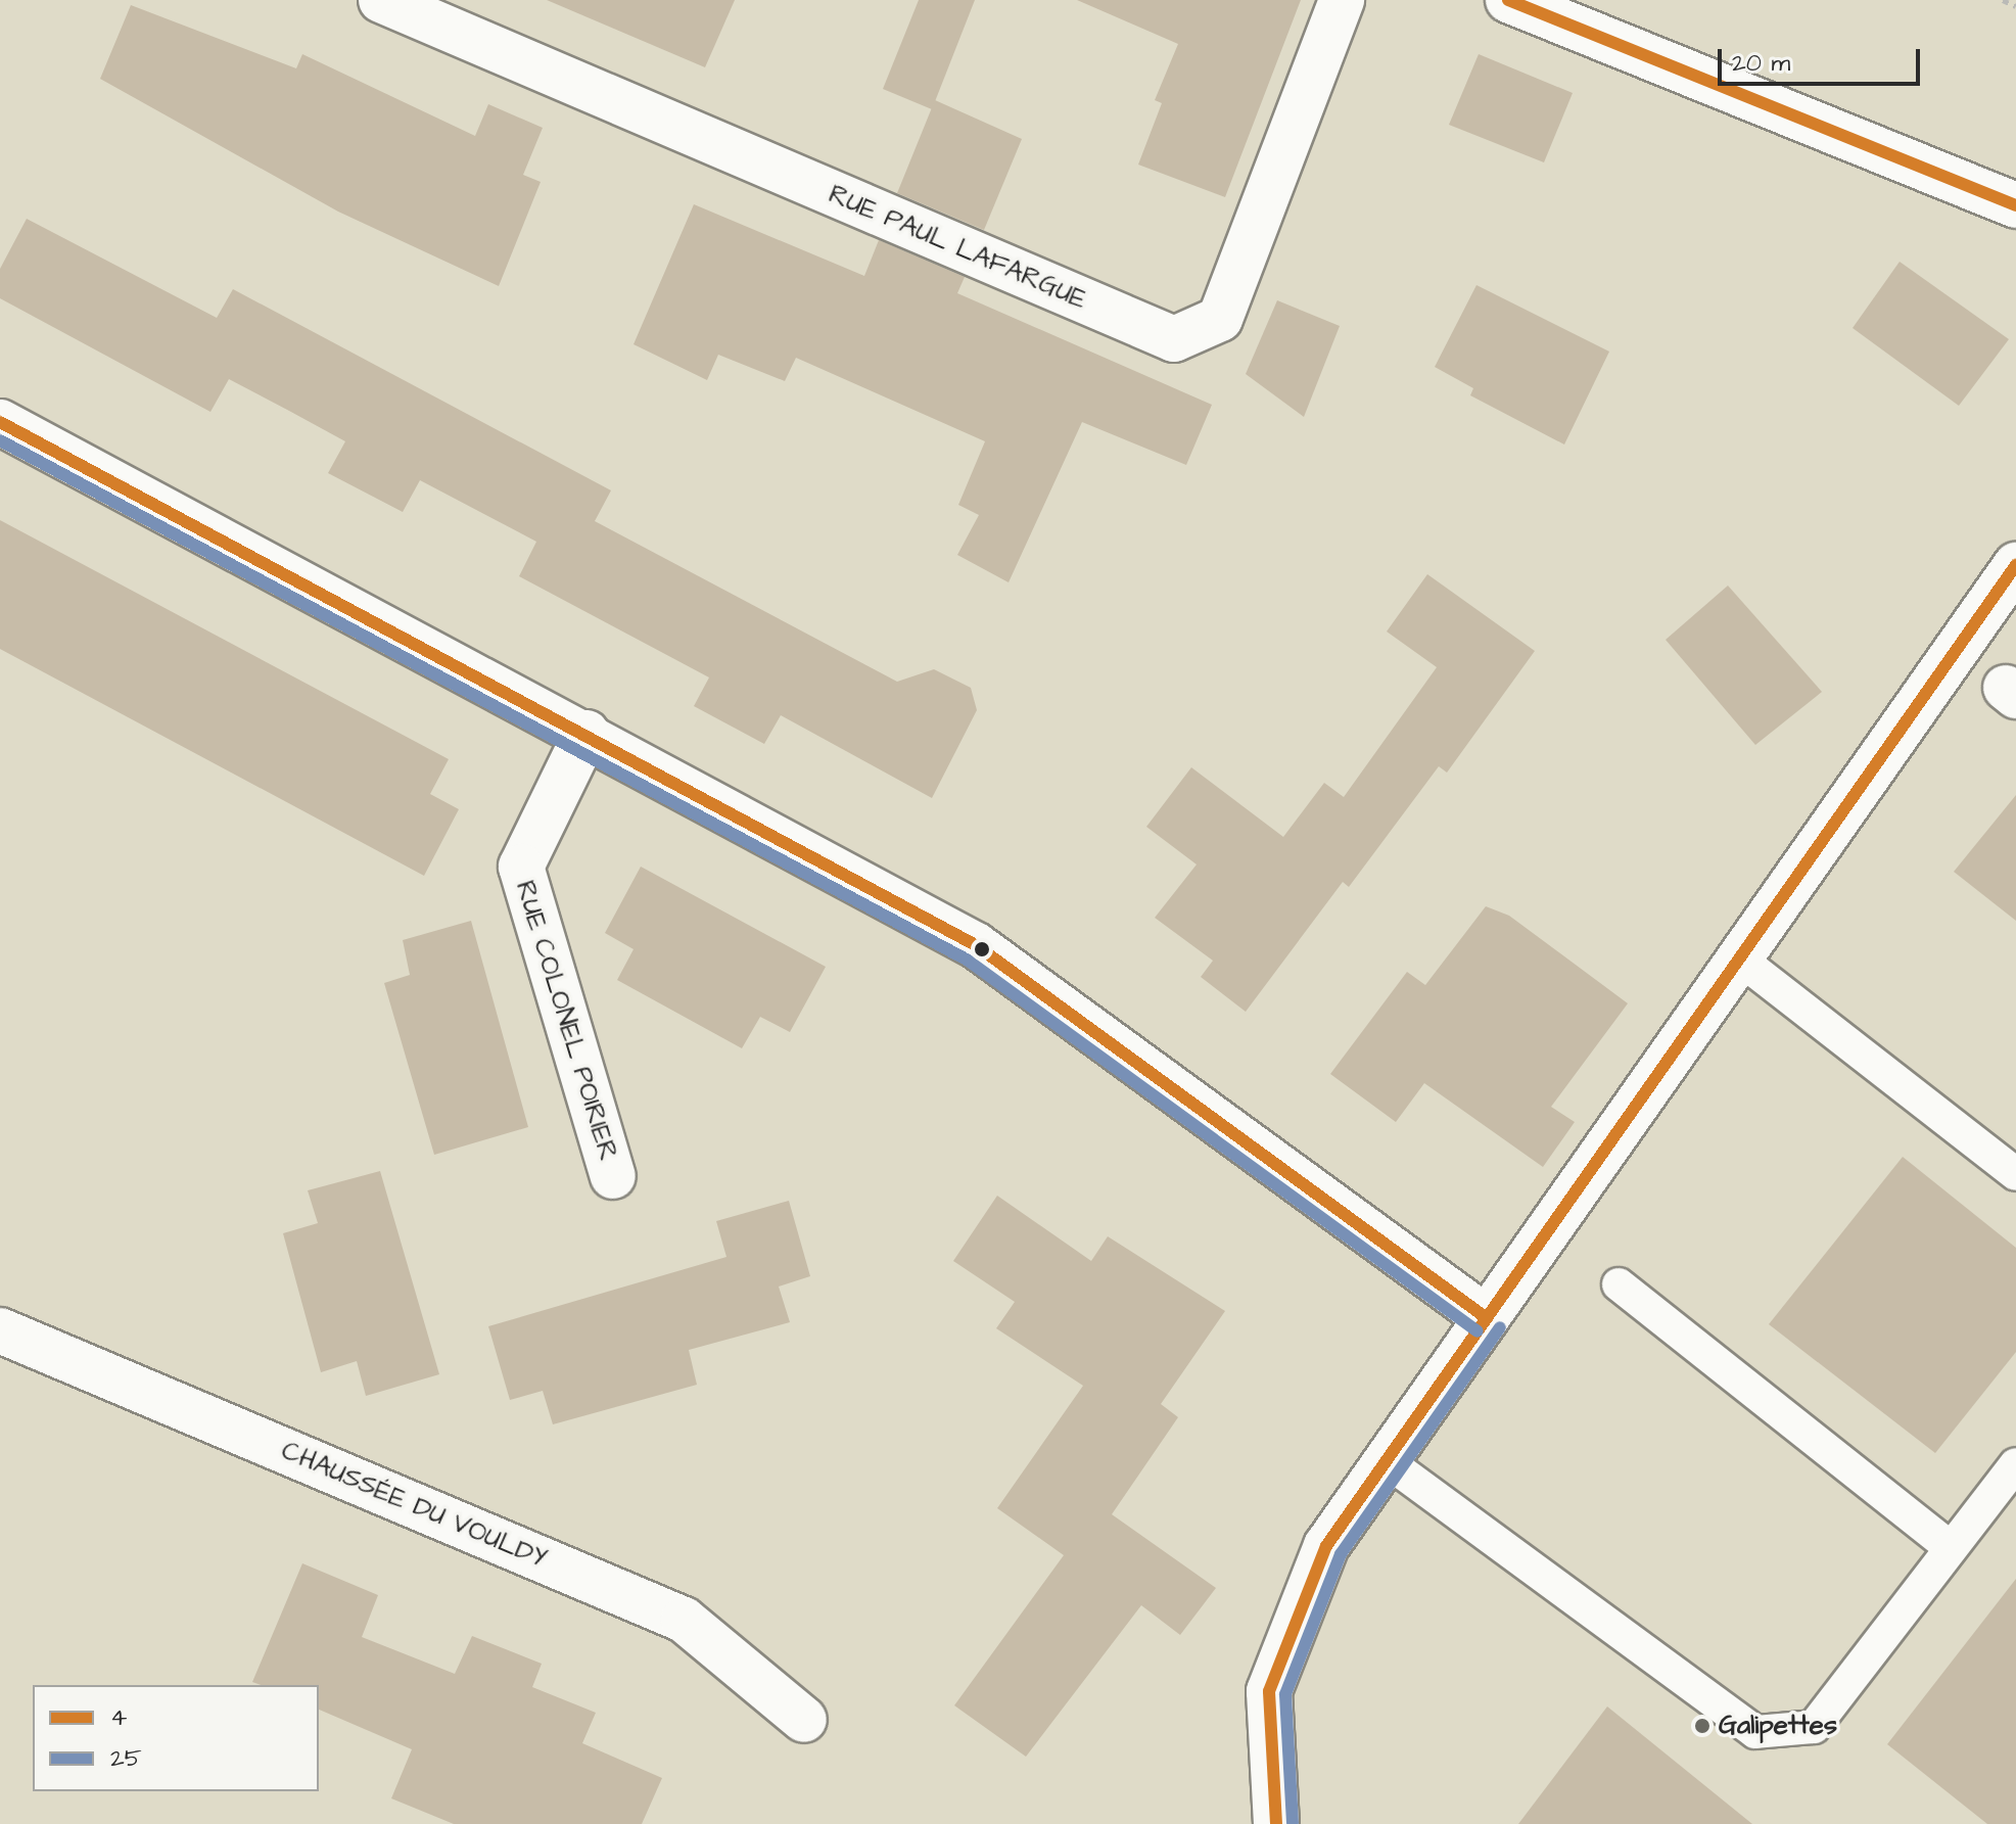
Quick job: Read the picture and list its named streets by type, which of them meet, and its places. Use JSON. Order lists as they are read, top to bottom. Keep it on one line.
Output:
{"streets":{"street":["RUE PAUL LAFARGUE","RUE COLONEL POIRIER","CHAUSSÉE DU VOULDY"]},"places":["Galipettes"],"lines":["transit line 4","transit line 25"],"legend":["4","25"],"scale_bar":"20 m"}
